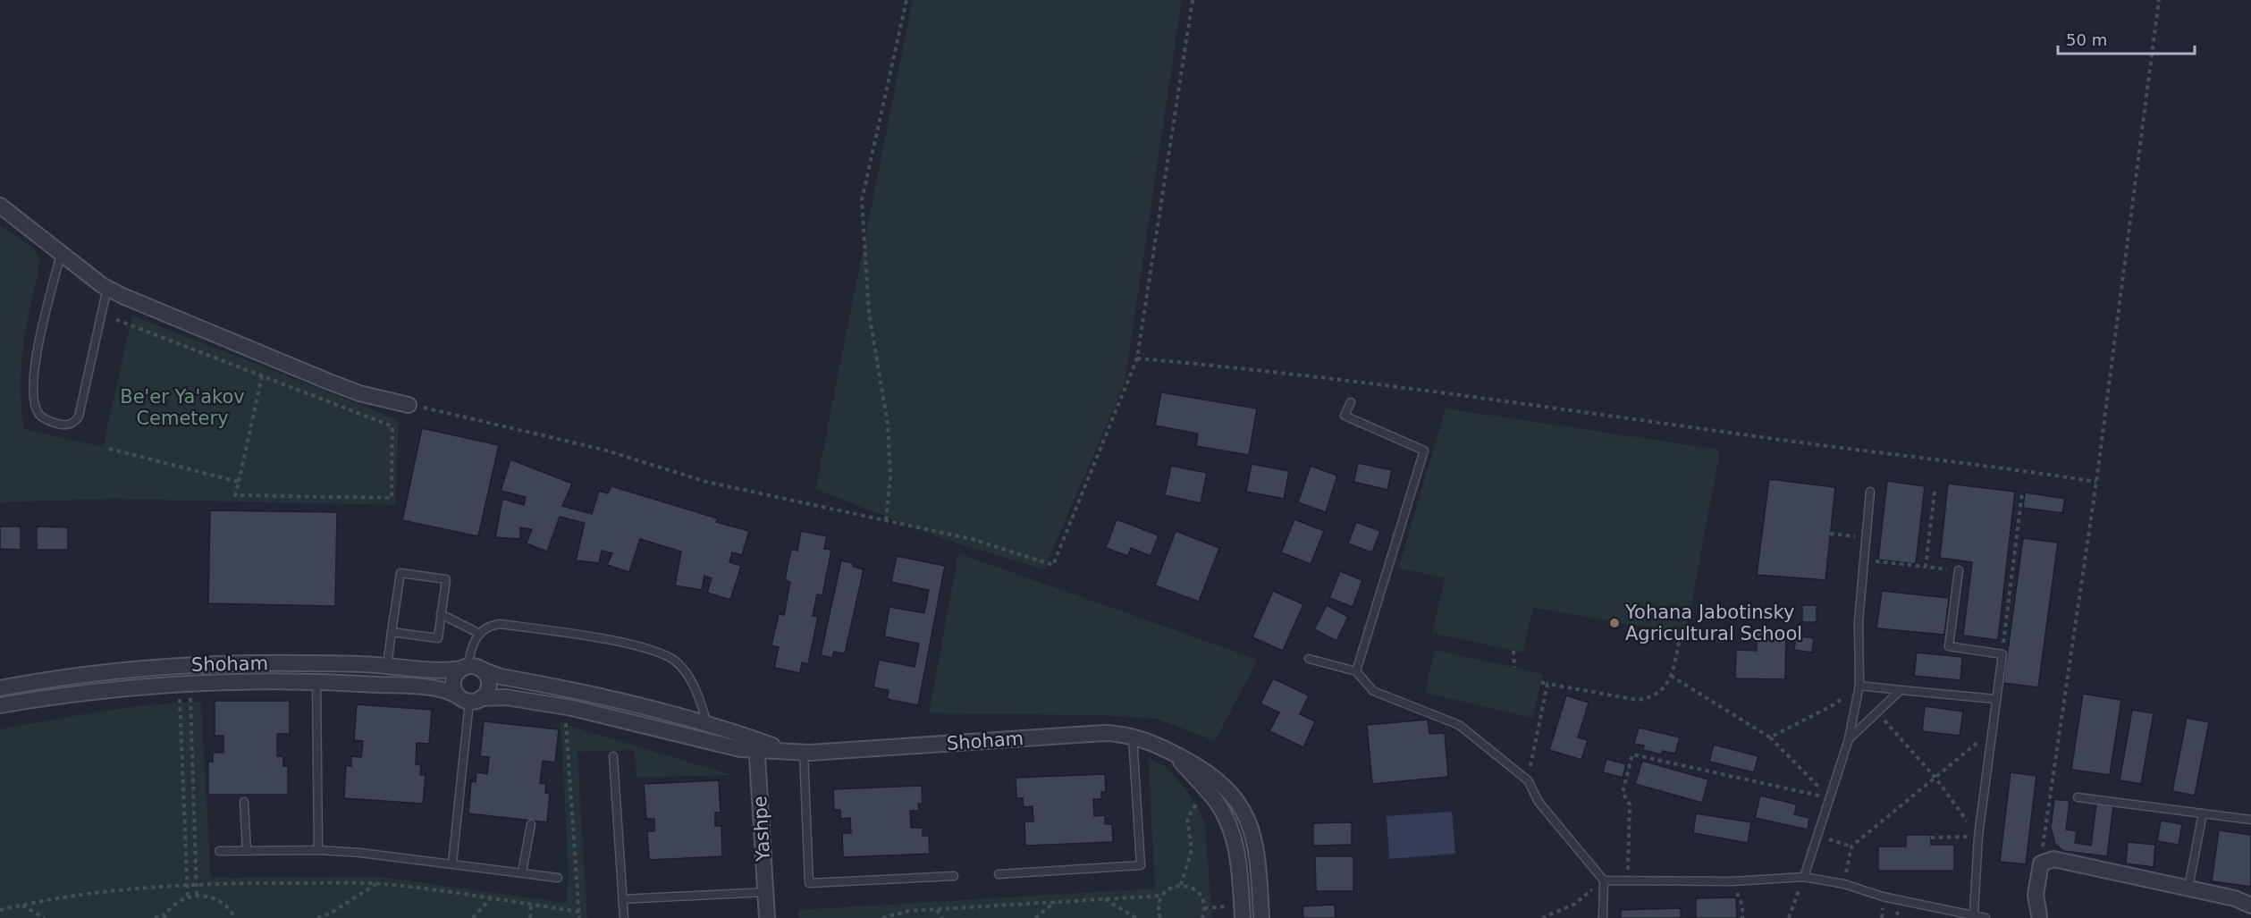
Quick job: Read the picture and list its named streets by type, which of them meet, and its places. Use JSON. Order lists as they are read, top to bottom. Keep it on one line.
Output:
{"streets":{"street":["Shoham","Yashpe"]},"crossings":[["Shoham","Yashpe"]],"parks":["Be'er Ya'akov Cemetery"],"places":["Yohana Jabotinsky Agricultural School"],"scale_bar":"50 m"}
